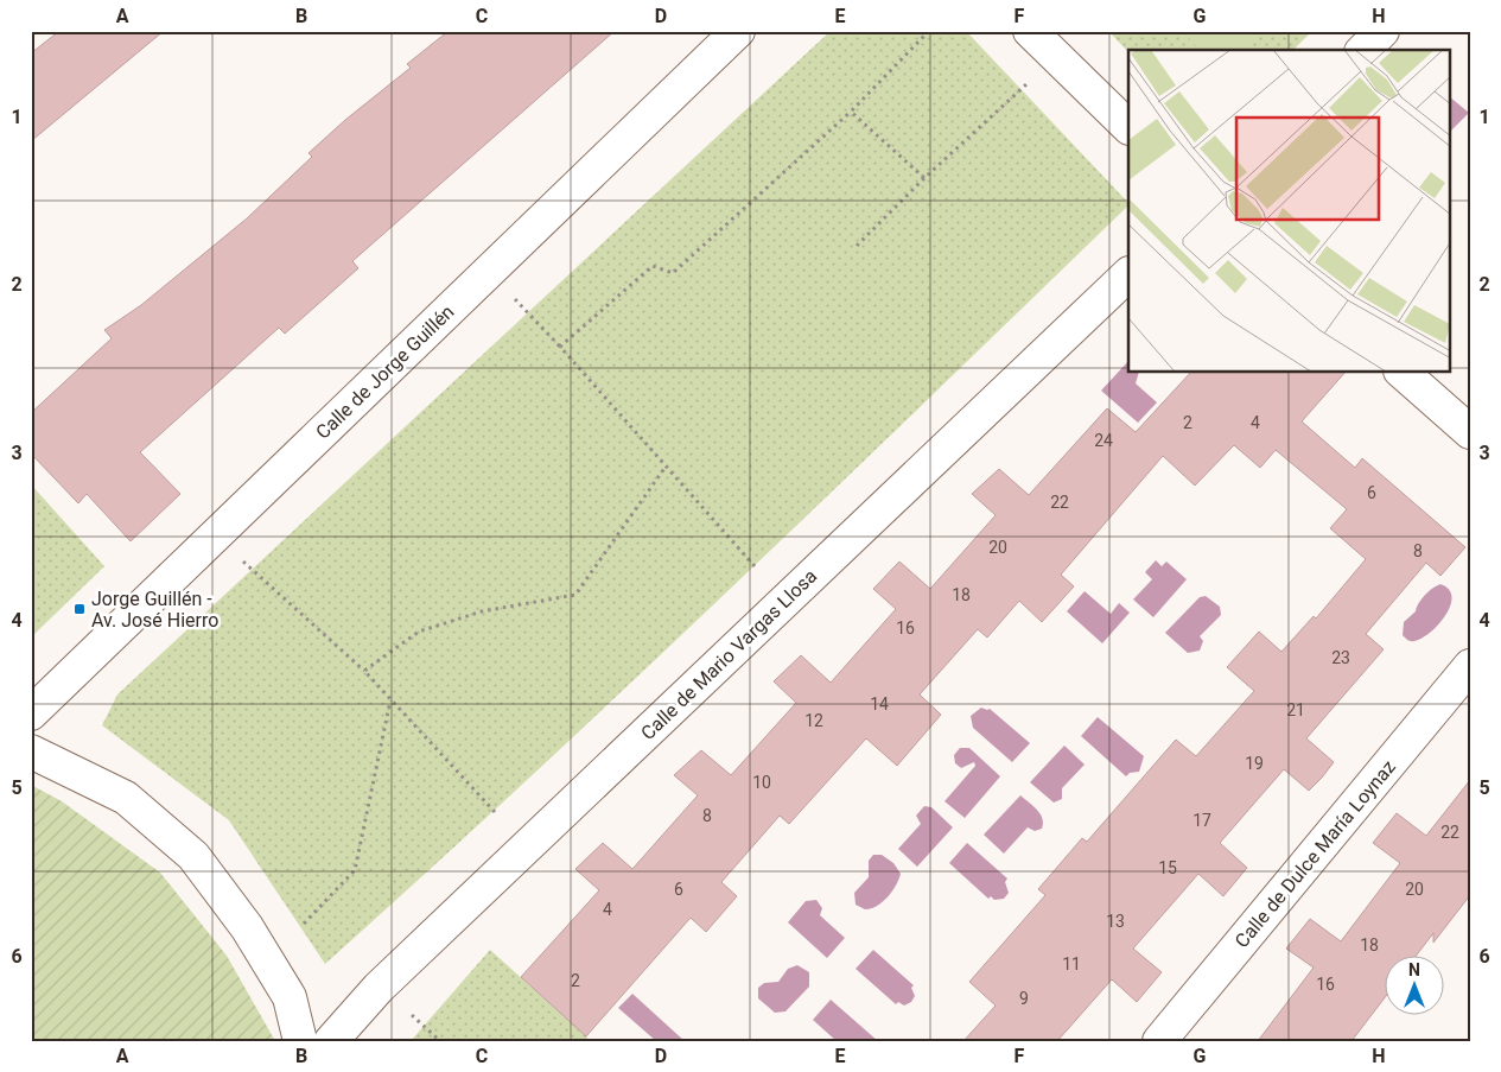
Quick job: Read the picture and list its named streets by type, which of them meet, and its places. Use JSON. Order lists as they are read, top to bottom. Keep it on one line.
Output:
{"streets":{"street":["Calle de Jorge Guillén","Calle de Mario Vargas Llosa","Calle de Dulce María Loynaz"]},"places":{"transit":["Jorge Guillén - Av. José Hierro"]},"house_numbers":["2","4","24","6","22","20","8","18","16","23","14","21","12","19","10","8","17","22","15","6","20","4","13","18","11","2","16","9"],"north":"top","grid":{"columns":["A","B","C","D","E","F","G","H"],"rows":["1","2","3","4","5","6"]}}
